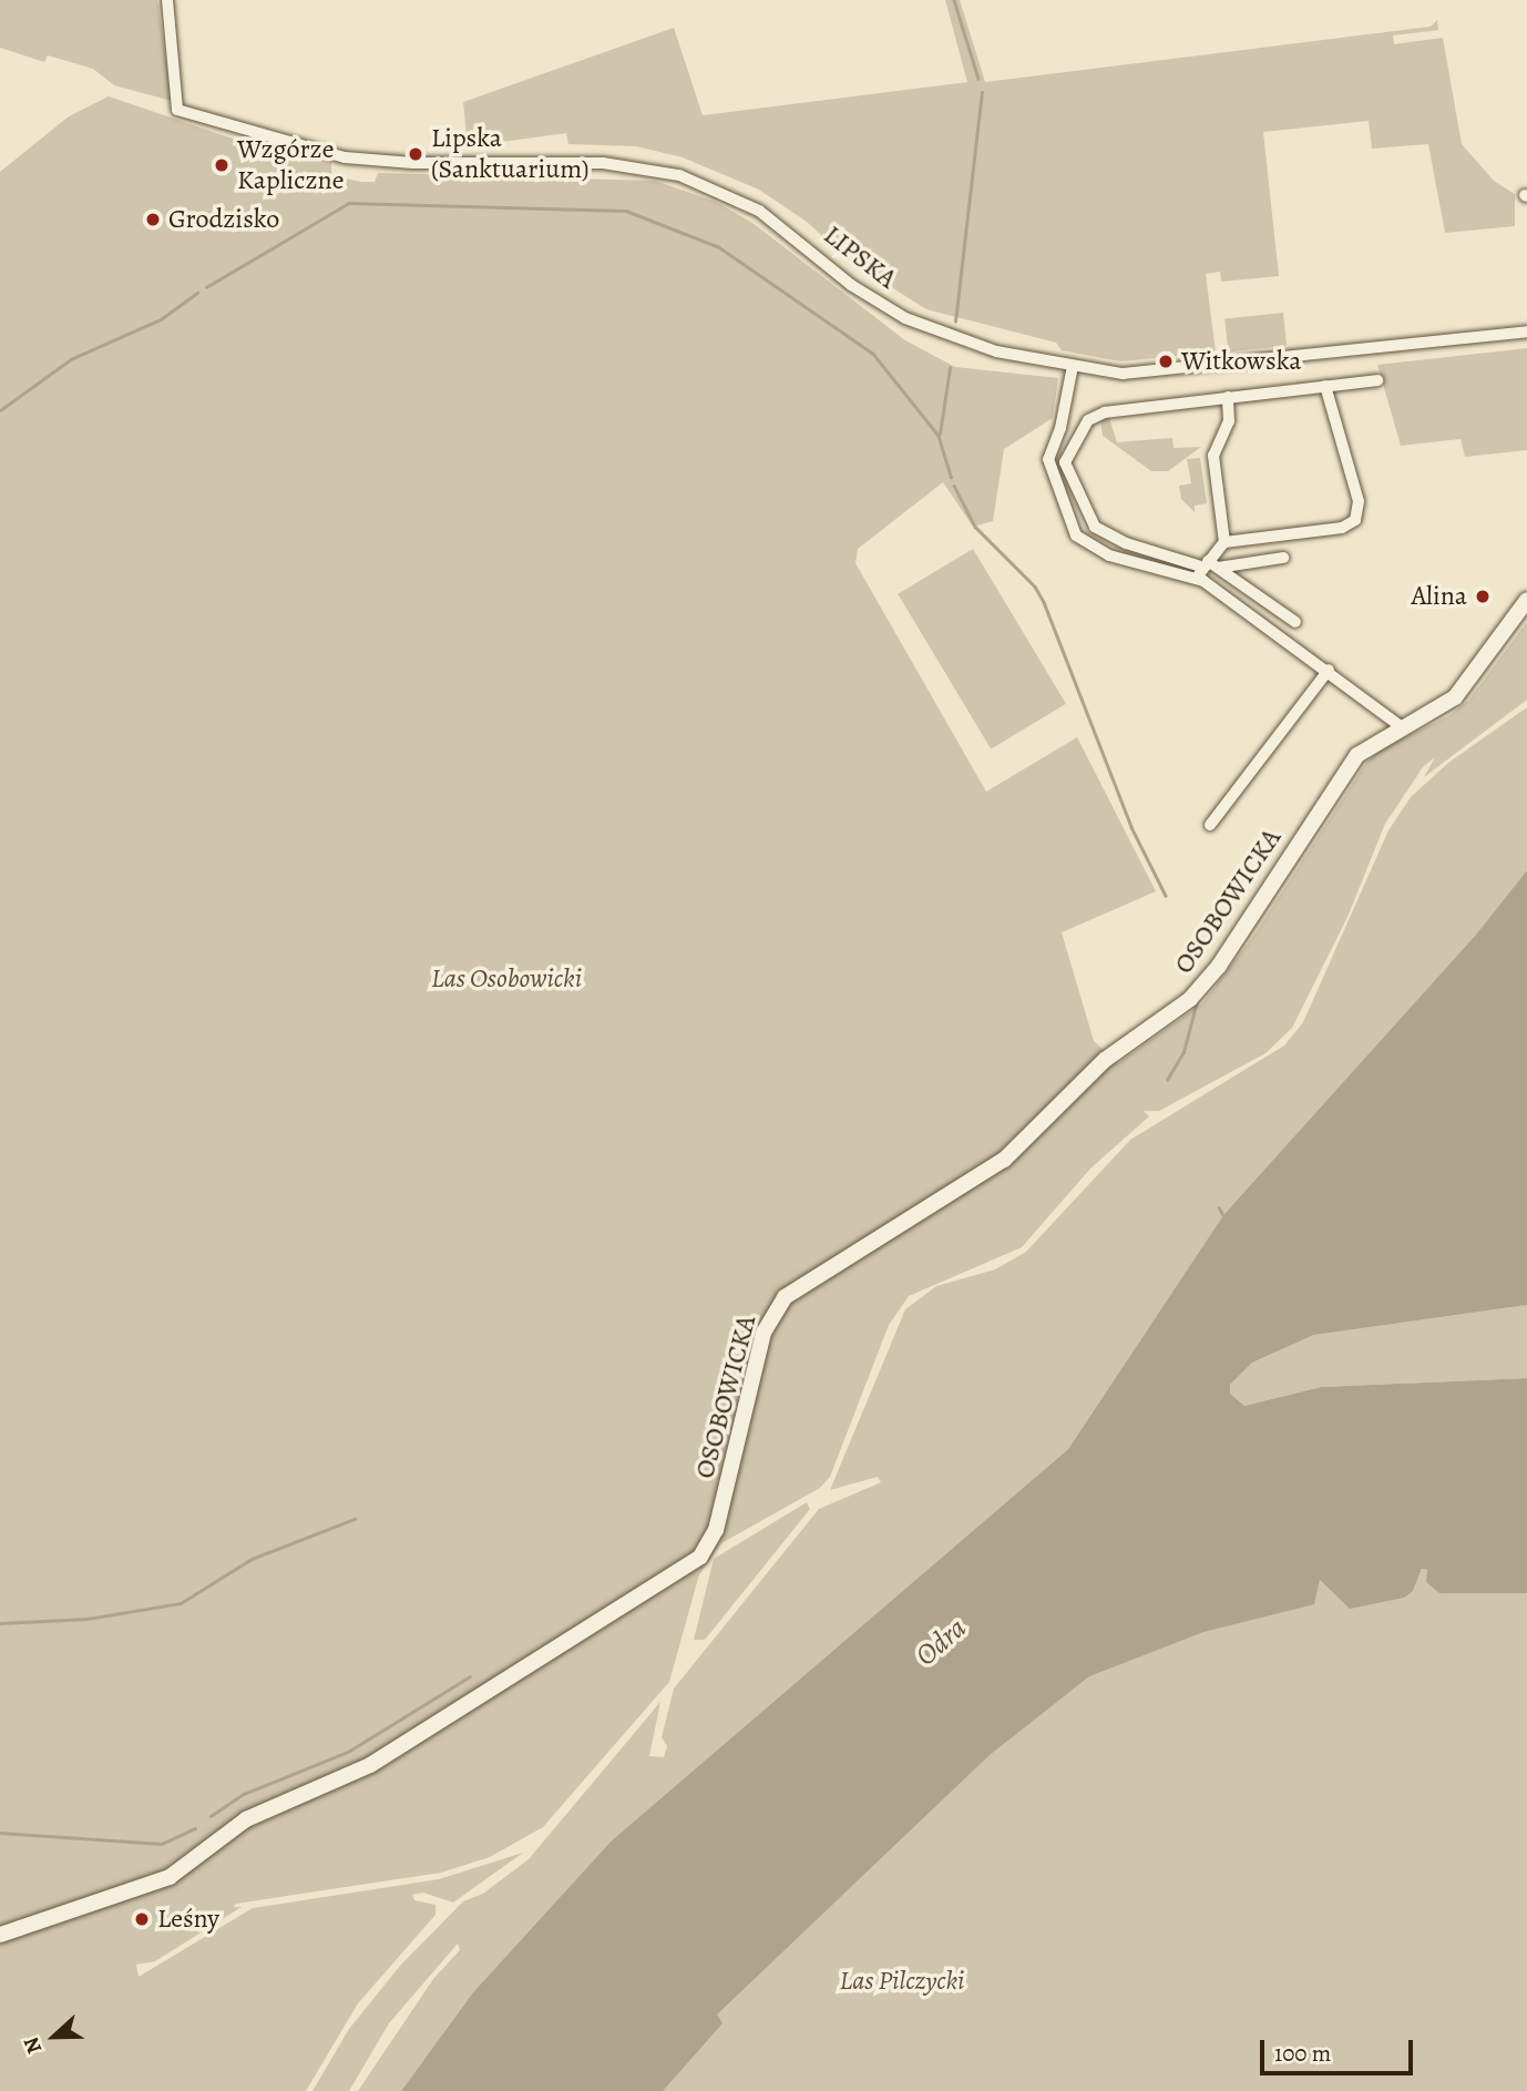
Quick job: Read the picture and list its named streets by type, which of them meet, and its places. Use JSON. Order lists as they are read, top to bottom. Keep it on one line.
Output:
{"streets":{"street":["LIPSKA","OSOBOWICKA"]},"water":["Odra"],"parks":["Las Osobowicki","Las Pilczycki"],"places":["Lipska (Sanktuarium)","Wzgórze Kapliczne","Grodzisko","Witkowska","Alina","Leśny"],"scale_bar":"100 m","north":"left"}
